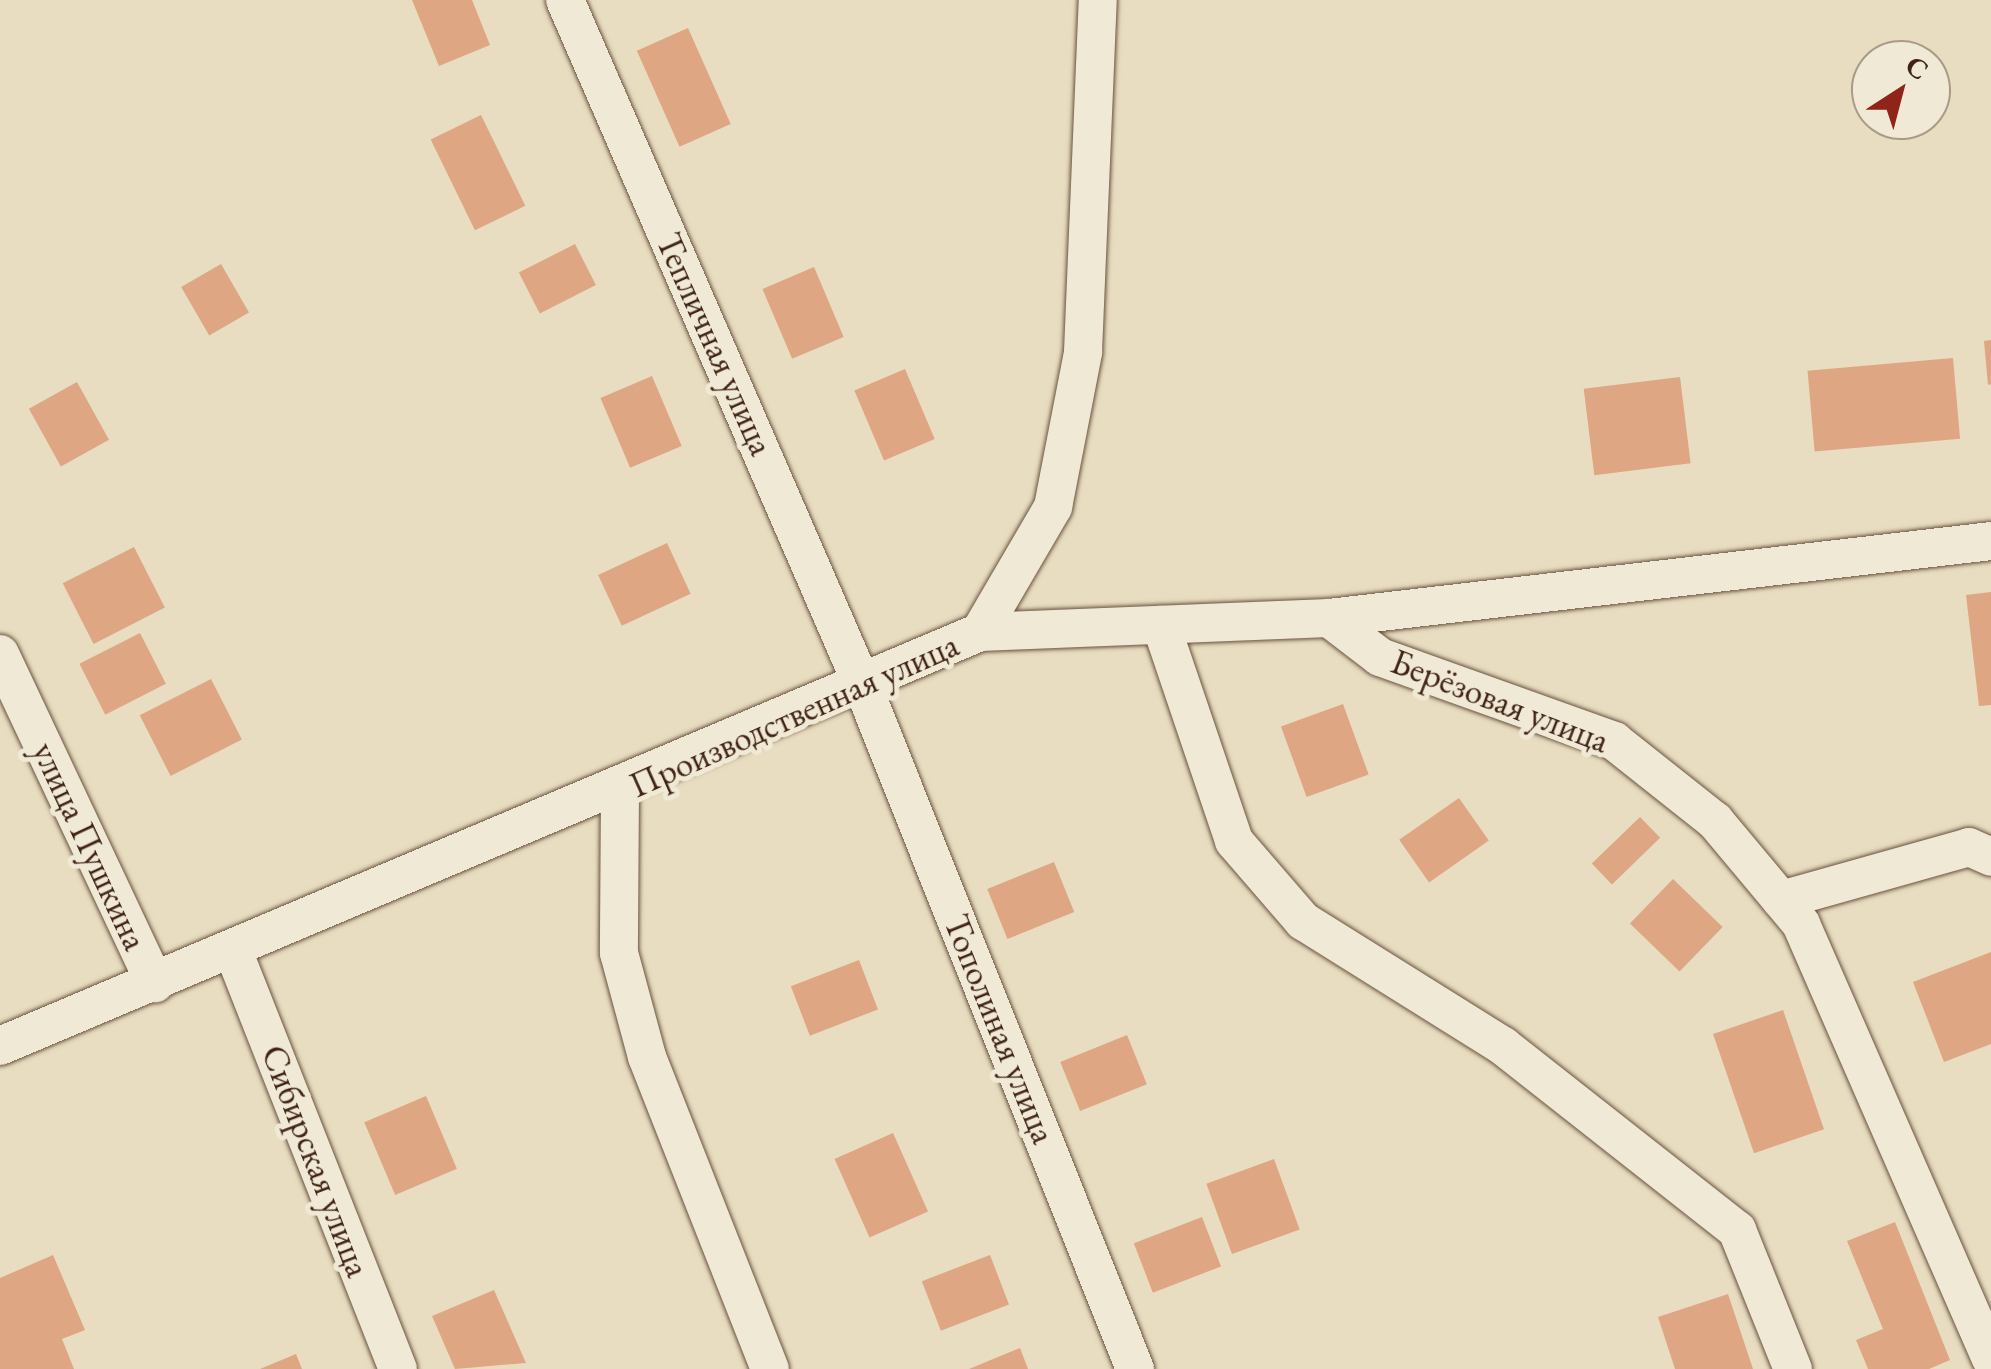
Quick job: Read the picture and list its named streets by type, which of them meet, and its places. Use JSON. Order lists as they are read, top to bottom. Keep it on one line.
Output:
{"streets":{"street":["Тепличная улица","Берёзовая улица","Производственная улица","улица Пушкина","Тополиная улица","Сибирская улица"]},"crossings":[["Тепличная улица","Производственная улица"],["Тепличная улица","Тополиная улица"],["Производственная улица","улица Пушкина"],["Производственная улица","Тополиная улица"],["Производственная улица","Сибирская улица"]],"north":"top right"}
